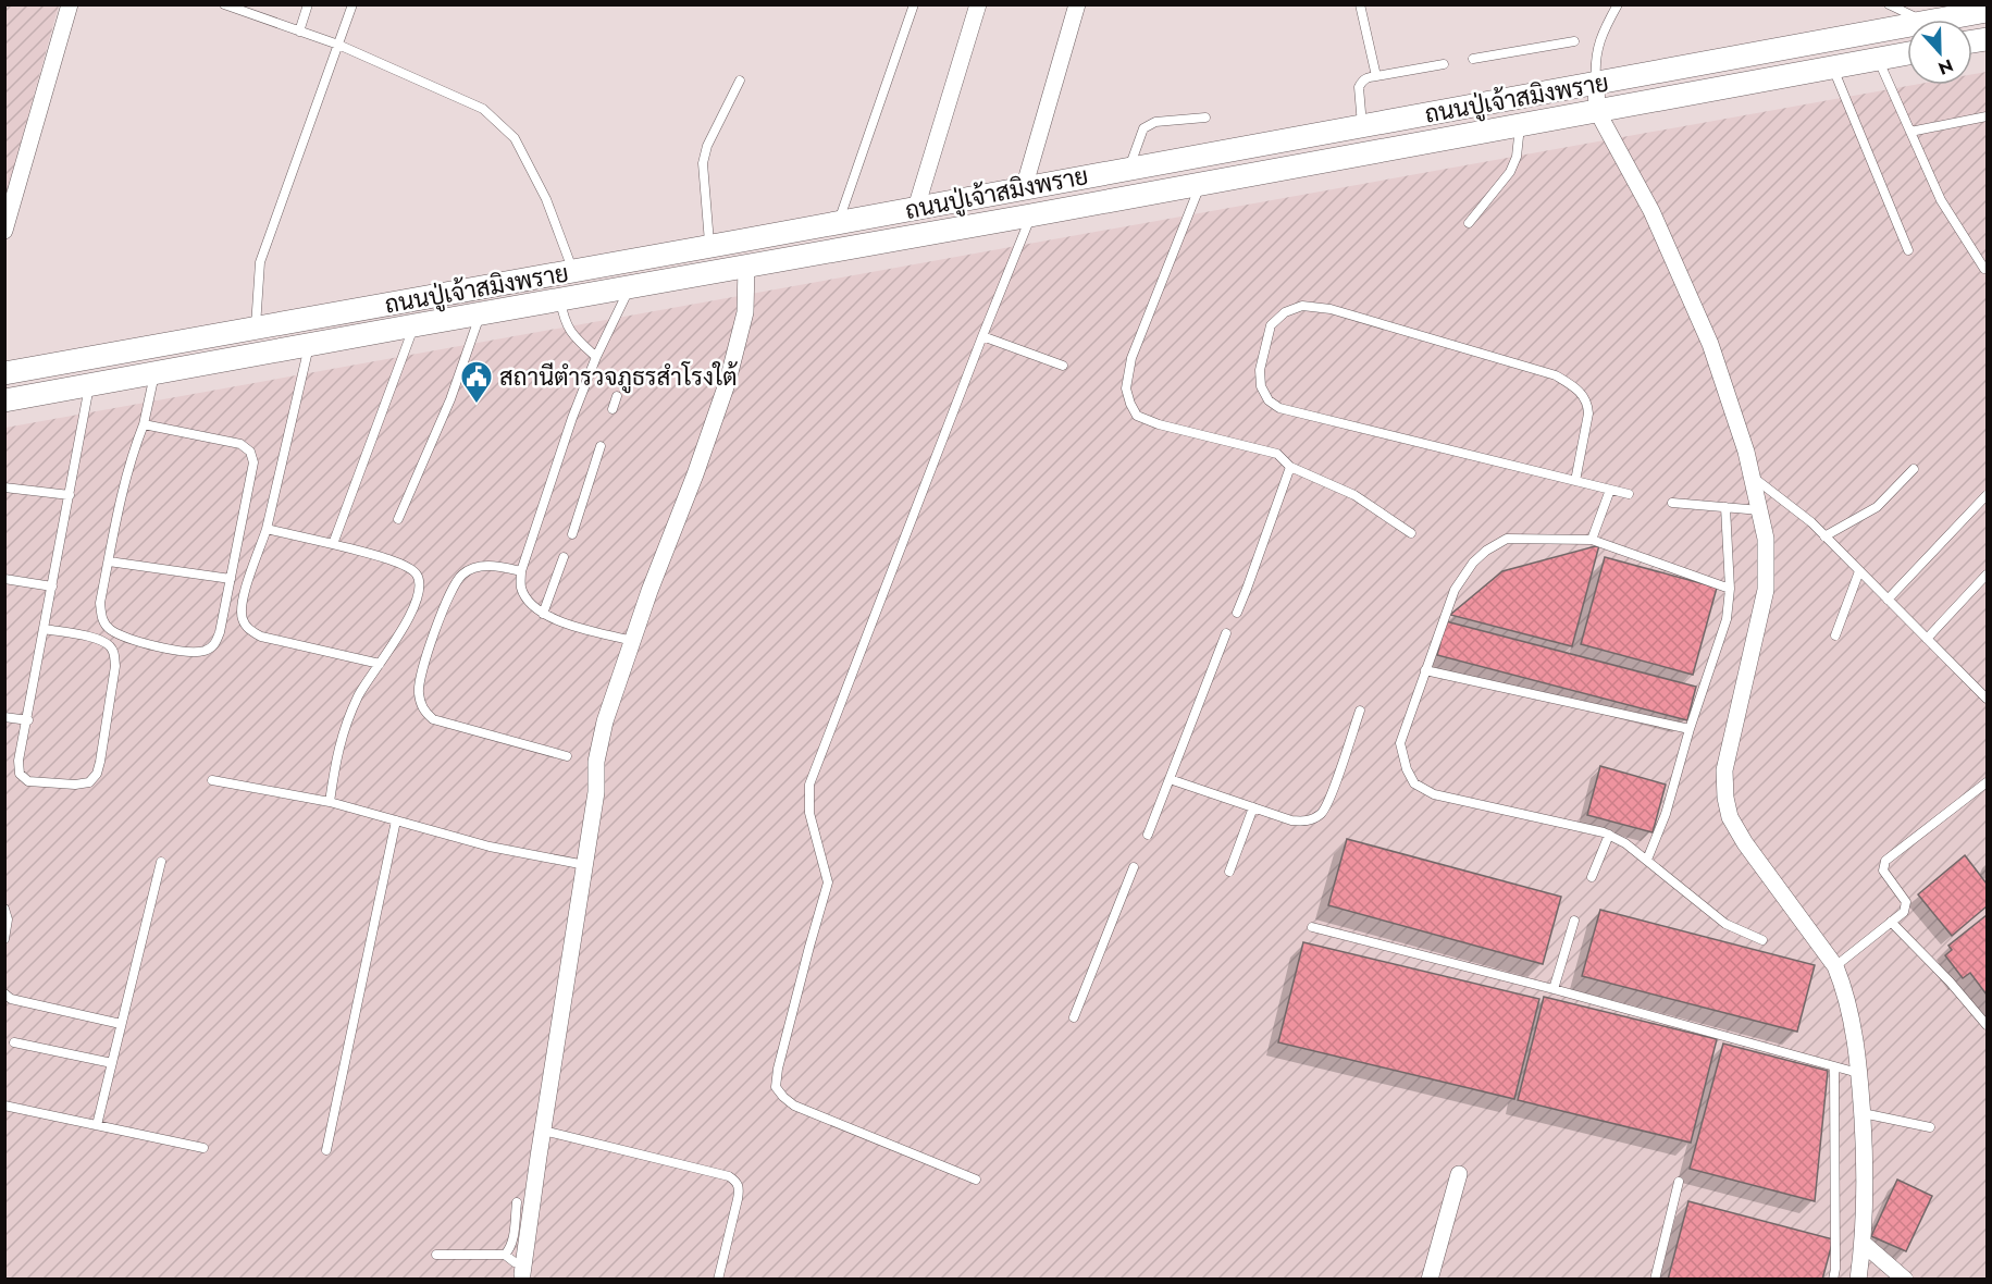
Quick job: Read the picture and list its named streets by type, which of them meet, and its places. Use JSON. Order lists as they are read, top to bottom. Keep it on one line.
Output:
{"streets":{"main road":["ถนนปู่เจ้าสมิงพราย"]},"places":{"public building":["สถานีตำรวจภูธรสำโรงใต้"]},"north":"bottom"}
